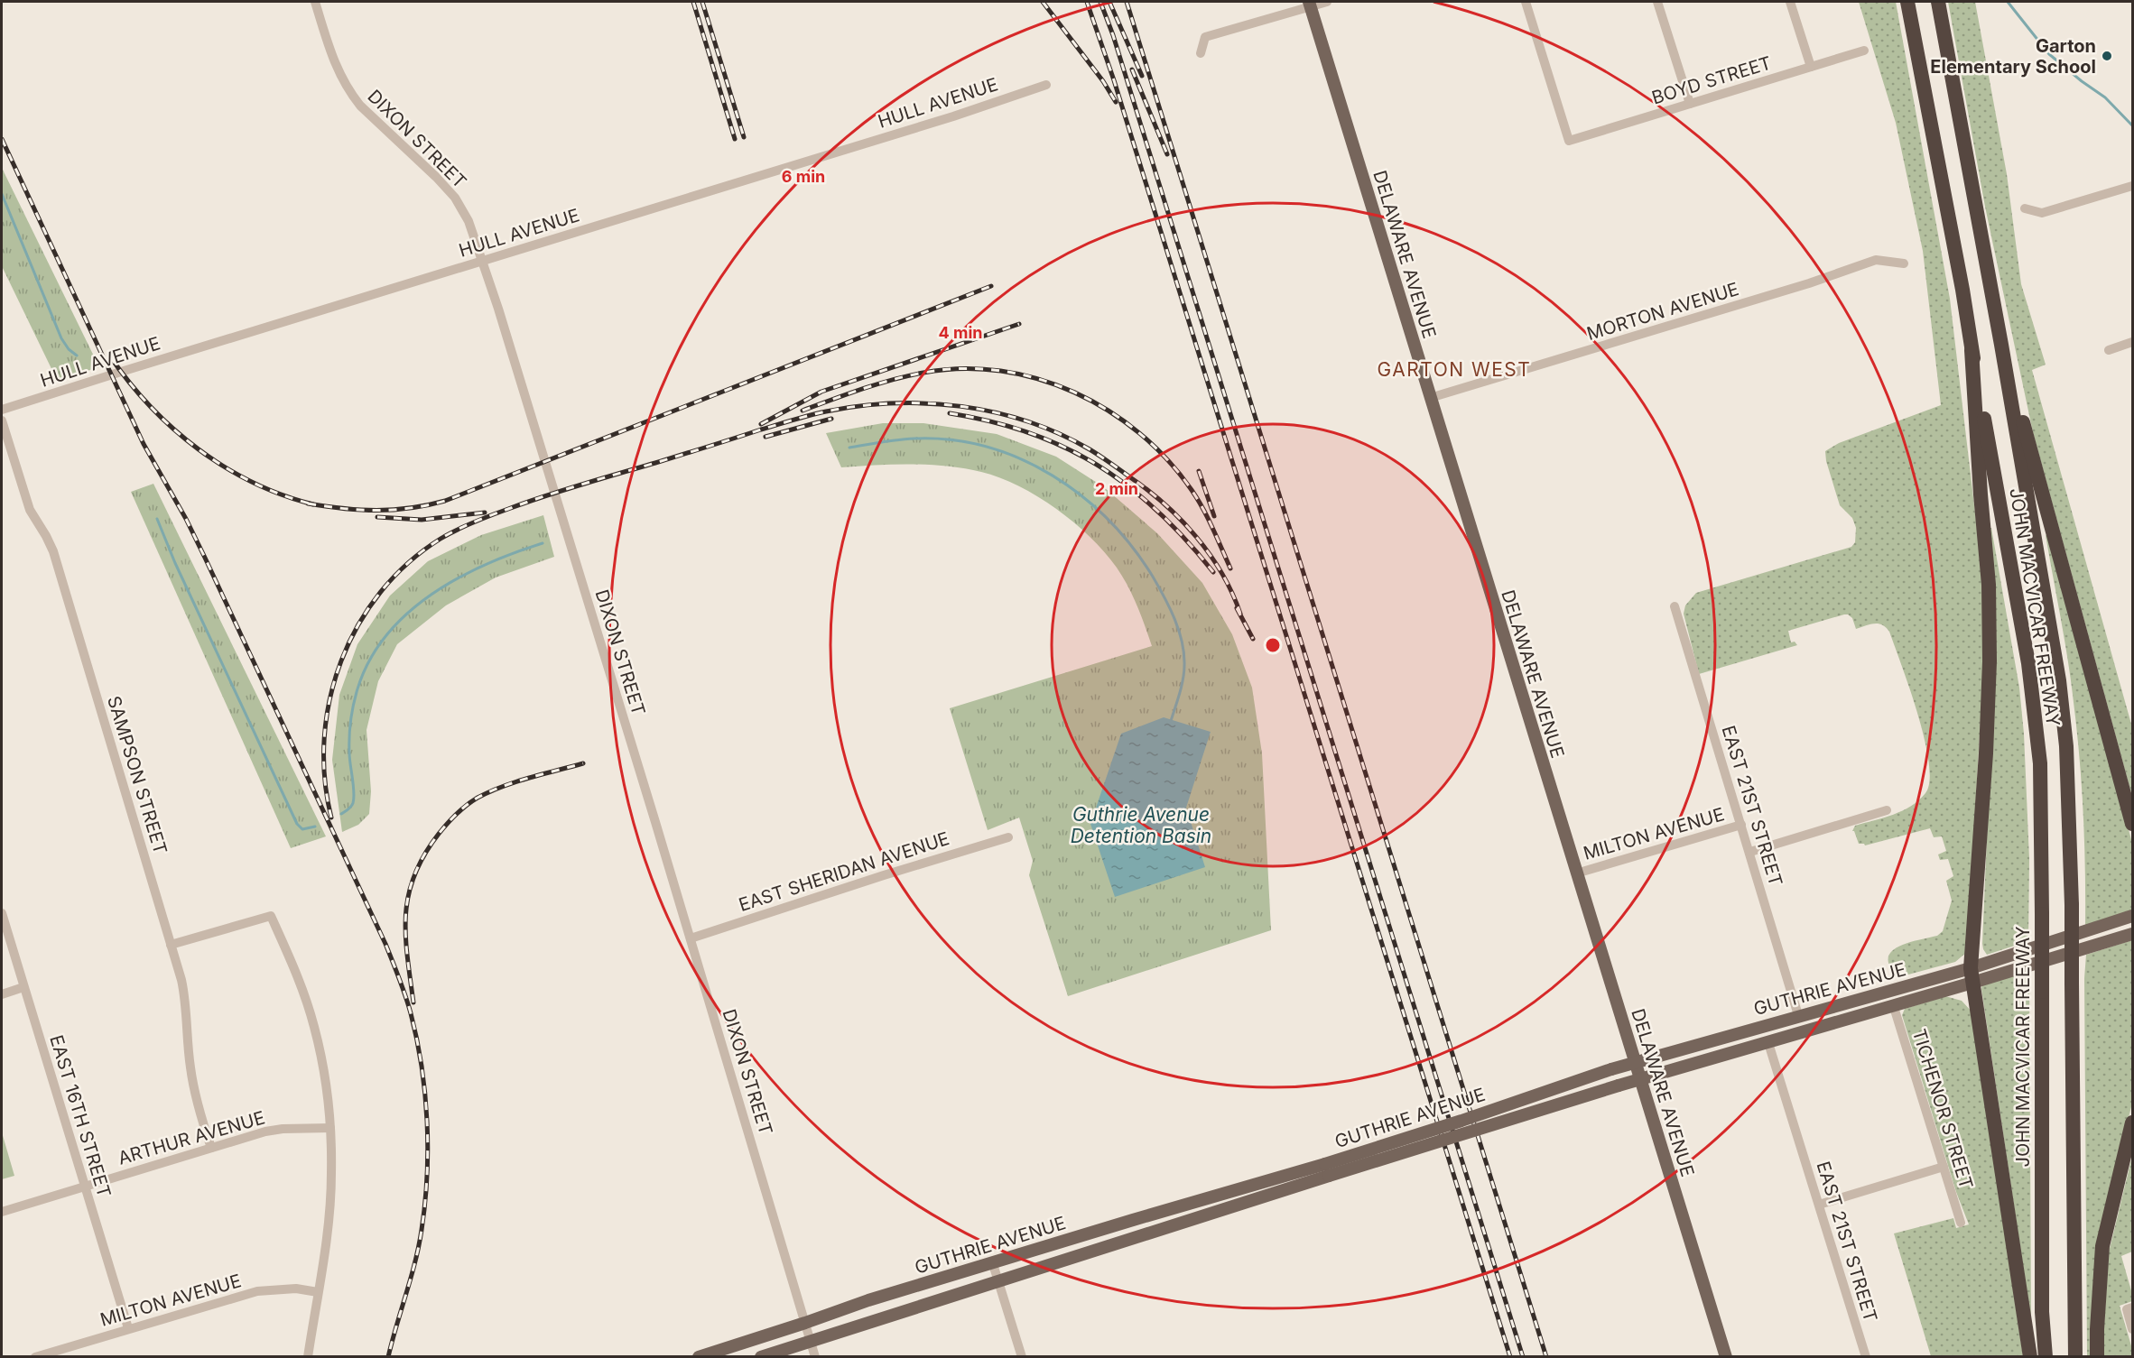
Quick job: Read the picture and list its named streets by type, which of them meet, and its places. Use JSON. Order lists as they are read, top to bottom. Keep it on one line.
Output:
{"streets":{"highway":["JOHN MACVICAR FREEWAY"],"main road":["DELAWARE AVENUE","GUTHRIE AVENUE"],"street":["BOYD STREET","HULL AVENUE","DIXON STREET","MORTON AVENUE","SAMPSON STREET","EAST 21ST STREET","MILTON AVENUE","EAST SHERIDAN AVENUE","TICHENOR STREET","EAST 16TH STREET","ARTHUR AVENUE"]},"crossings":[["HULL AVENUE","DIXON STREET"],["DIXON STREET","EAST SHERIDAN AVENUE"],["DIXON STREET","GUTHRIE AVENUE"],["DELAWARE AVENUE","MORTON AVENUE"],["DELAWARE AVENUE","MILTON AVENUE"],["DELAWARE AVENUE","GUTHRIE AVENUE"],["SAMPSON STREET","ARTHUR AVENUE"],["EAST 21ST STREET","MILTON AVENUE"],["EAST 21ST STREET","GUTHRIE AVENUE"],["MILTON AVENUE","EAST 16TH STREET"],["GUTHRIE AVENUE","TICHENOR STREET"],["EAST 16TH STREET","ARTHUR AVENUE"]],"districts":["GARTON WEST"],"water":["Guthrie Avenue Detention Basin"],"places":["Garton Elementary School"],"rings":["6 min","4 min","2 min"]}
